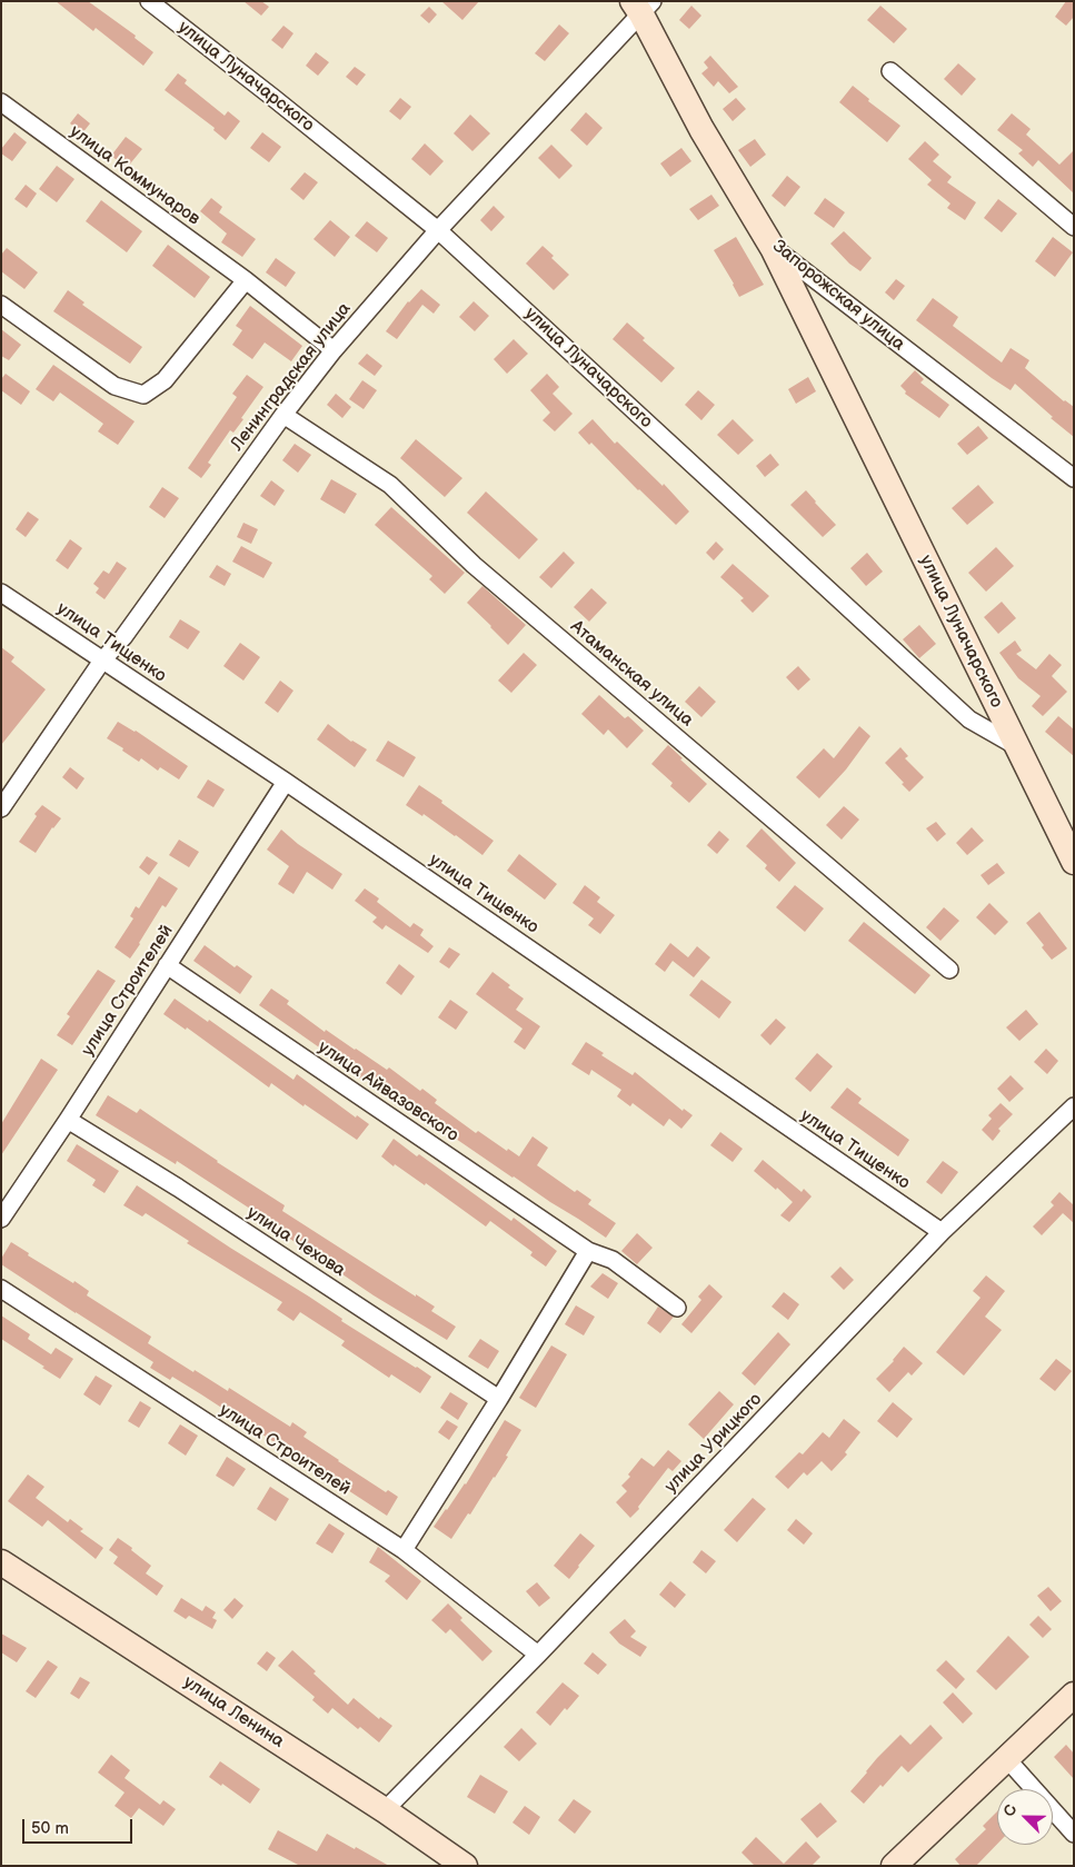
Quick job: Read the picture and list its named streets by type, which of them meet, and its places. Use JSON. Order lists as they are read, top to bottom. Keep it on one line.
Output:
{"streets":{"main road":["улица Луначарского","Запорожская улица","улица Ленина"],"street":["улица Коммунаров","Ленинградская улица","улица Тищенко","Атаманская улица","улица Строителей","улица Айвазовского","улица Чехова","улица Урицкого"]},"crossings":[["улица Луначарского","Запорожская улица"],["улица Луначарского","Ленинградская улица"],["улица Коммунаров","Ленинградская улица"],["Запорожская улица","Ленинградская улица"],["Ленинградская улица","улица Тищенко"],["Ленинградская улица","Атаманская улица"],["улица Тищенко","улица Строителей"],["улица Тищенко","улица Урицкого"],["улица Строителей","улица Айвазовского"],["улица Строителей","улица Чехова"],["улица Строителей","улица Урицкого"],["улица Урицкого","улица Ленина"]],"scale_bar":"50 m","north":"top left"}
